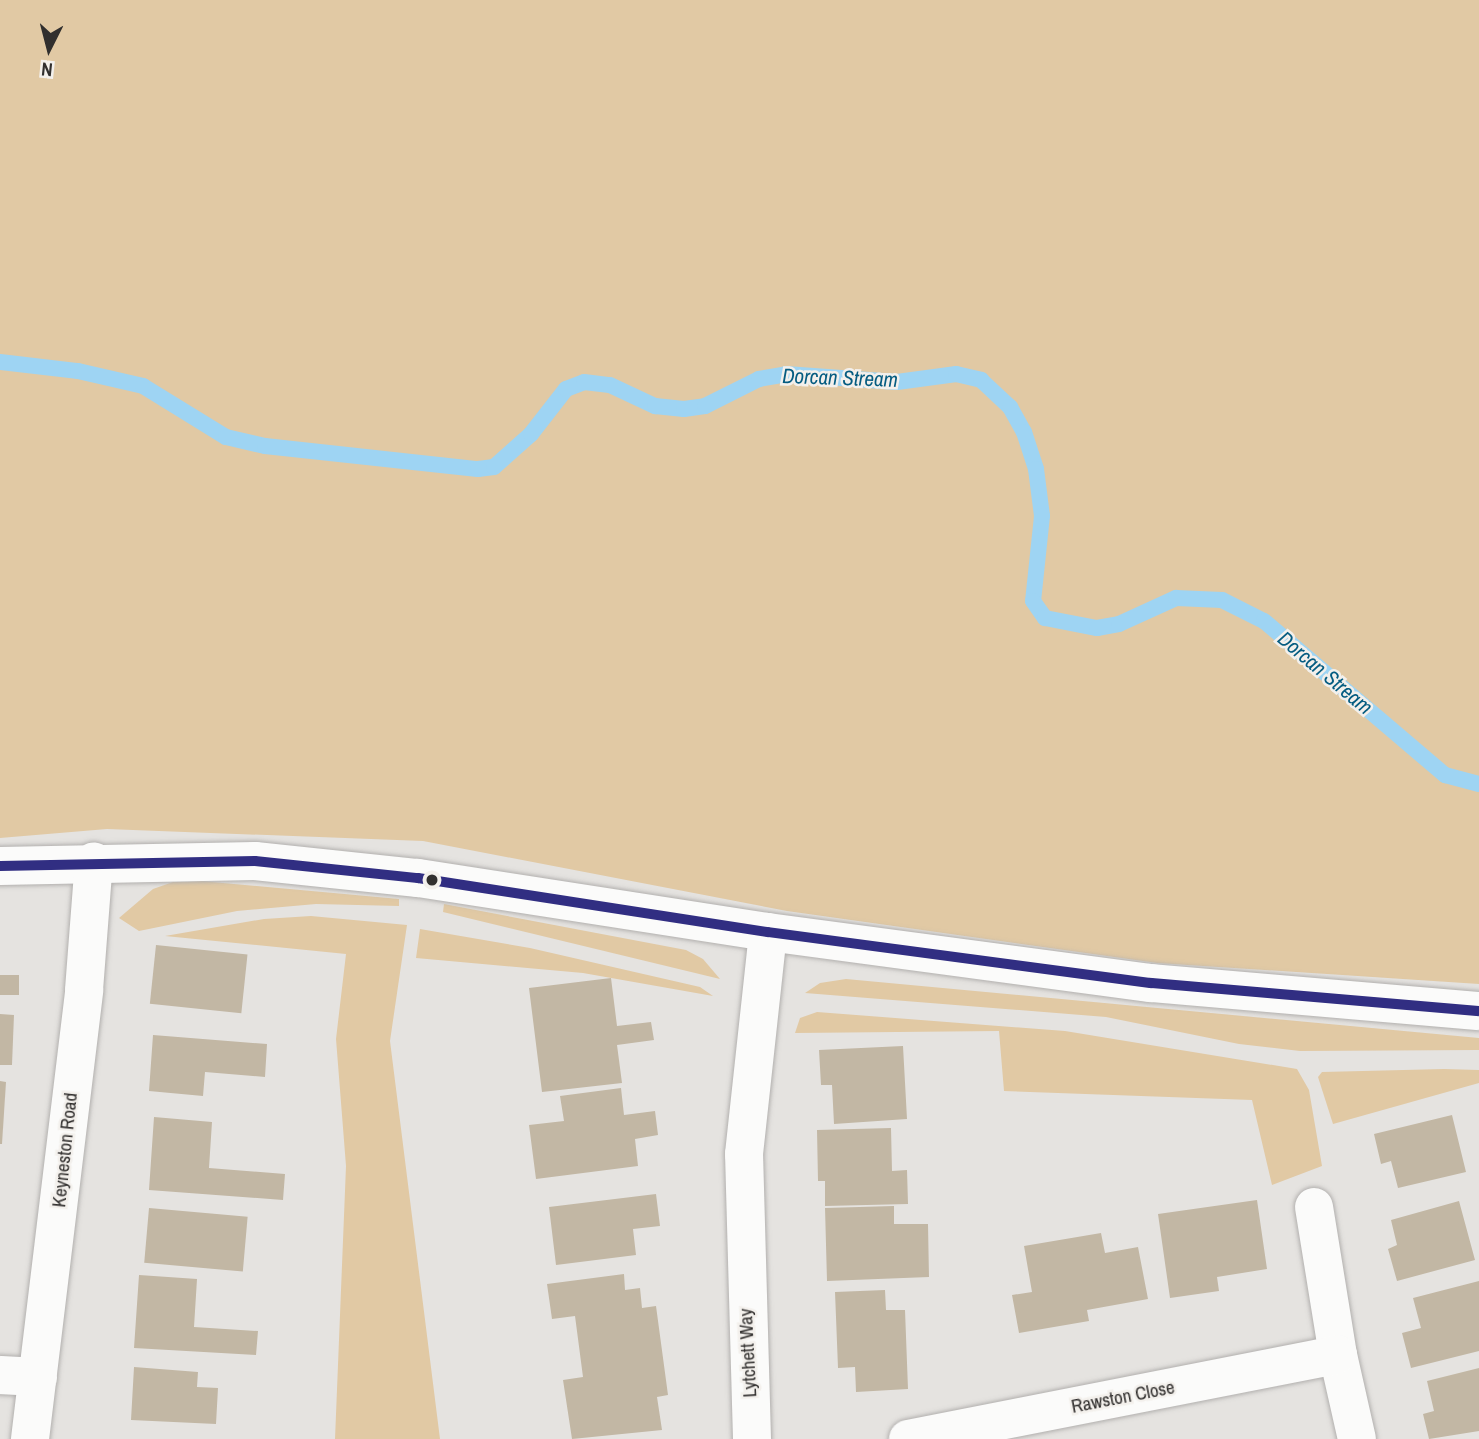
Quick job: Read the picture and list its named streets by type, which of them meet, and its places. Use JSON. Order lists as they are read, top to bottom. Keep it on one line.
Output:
{"streets":{"street":["Keyneston Road","Lytchett Way","Rawston Close"]},"water":["Dorcan Stream"],"north":"bottom"}
